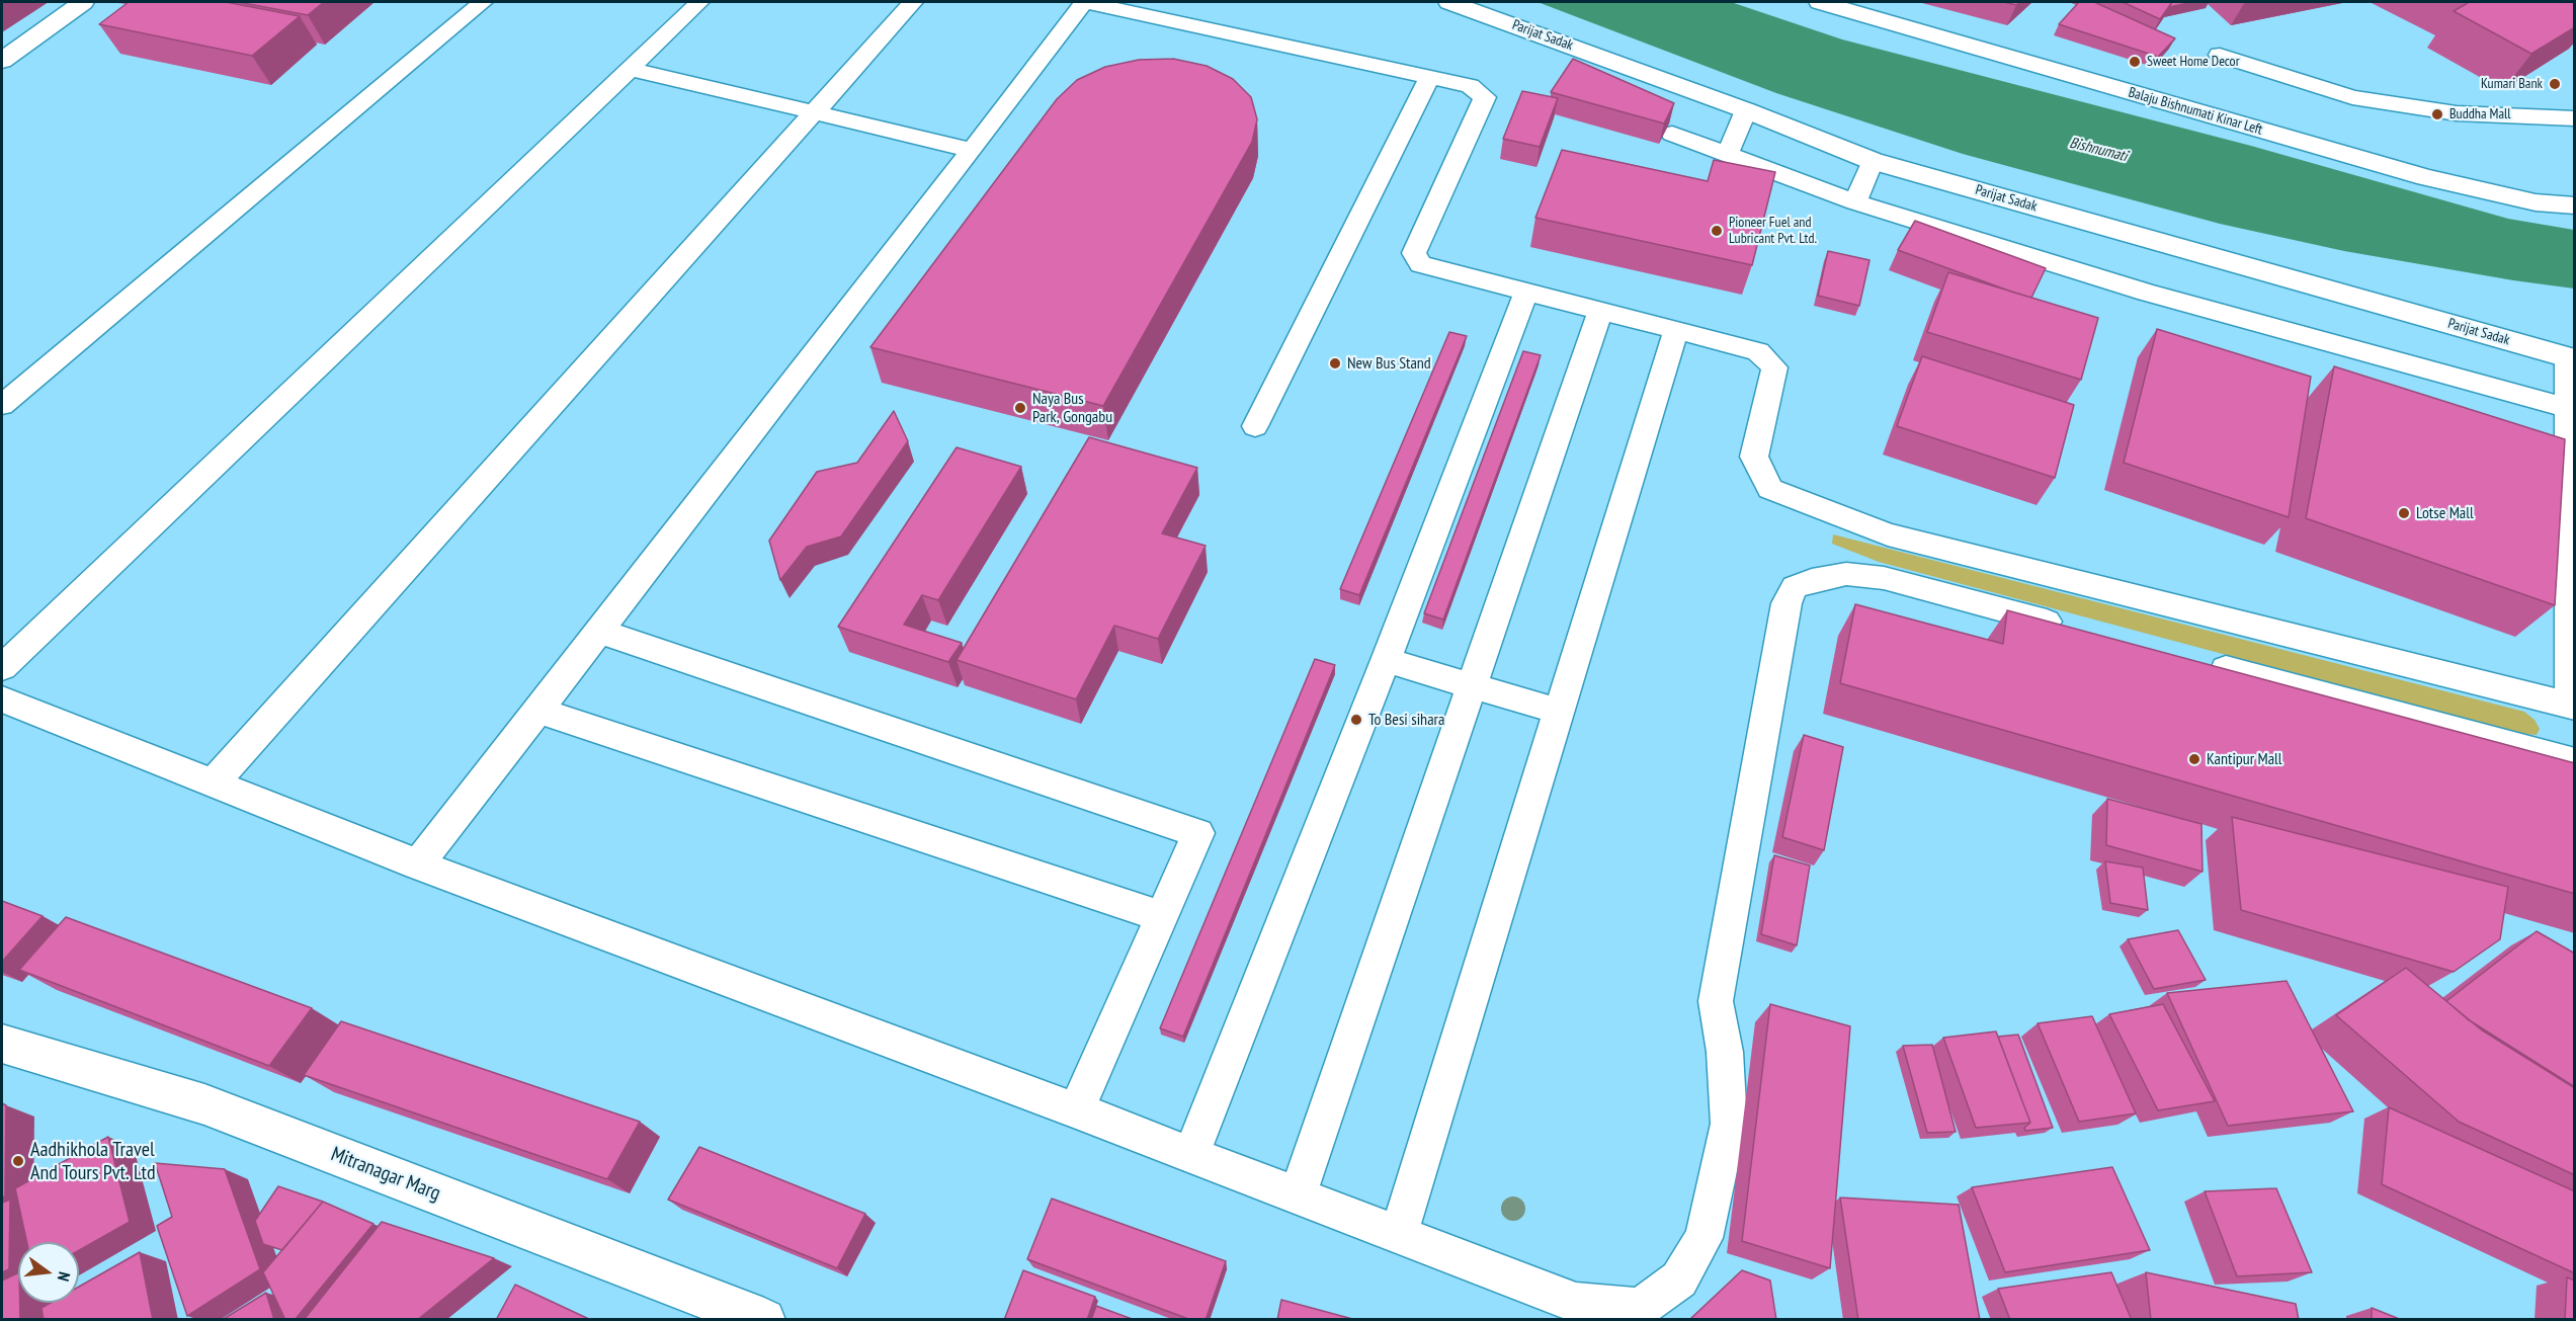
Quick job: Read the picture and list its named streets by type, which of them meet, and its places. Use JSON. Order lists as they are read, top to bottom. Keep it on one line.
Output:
{"streets":{"street":["Parijat Sadak","Balaju Bishnumati Kinar Left","Mitranagar Marg"]},"water":["Bishnumati"],"places":["Sweet Home Decor","Kumari Bank","Buddha Mall","Pioneer Fuel and Lubricant Pvt. Ltd.","New Bus Stand","Naya Bus Park, Gongabu","Lotse Mall","To Besi sihara","Kantipur Mall","Aadhikhola Travel And Tours Pvt. Ltd"],"north":"right"}
